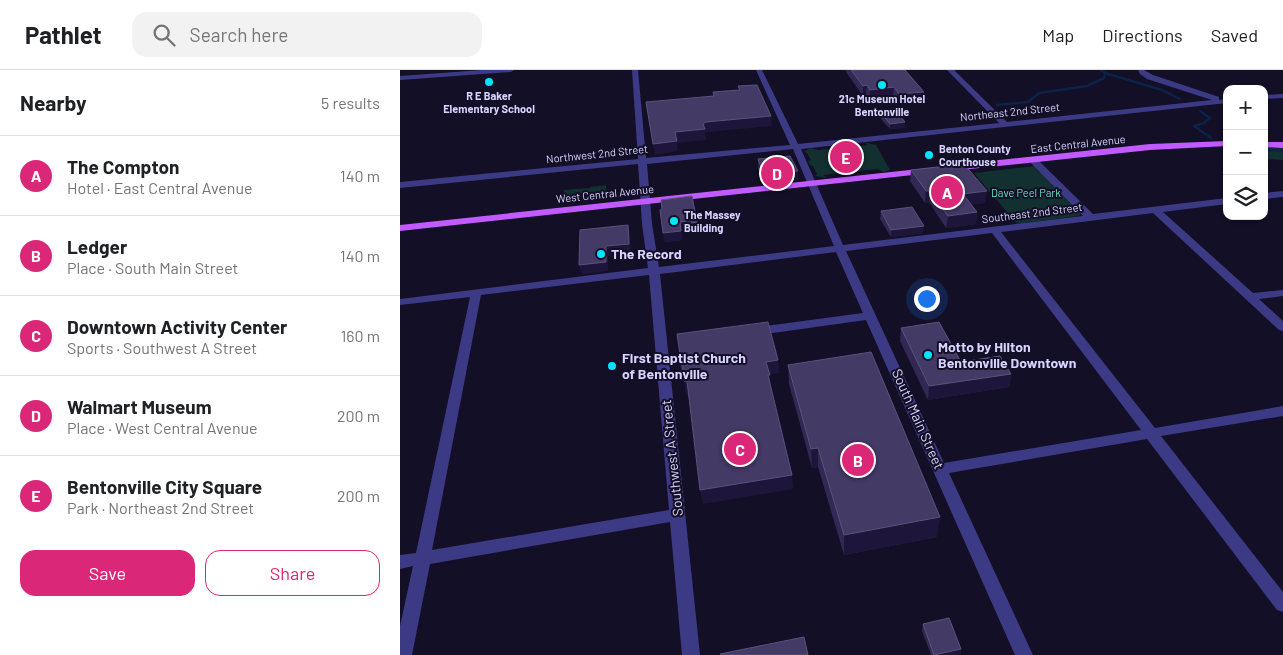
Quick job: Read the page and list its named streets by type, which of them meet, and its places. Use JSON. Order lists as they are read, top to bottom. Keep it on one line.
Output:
{"streets":{"main road":["East Central Avenue","West Central Avenue"],"street":["Northeast 2nd Street","Northwest 2nd Street","Southeast 2nd Street","South Main Street","Southwest A Street"]},"crossings":[["Northeast 2nd Street","Northwest 2nd Street"],["Northeast 2nd Street","South Main Street"],["Northwest 2nd Street","South Main Street"],["Northwest 2nd Street","Southwest A Street"],["West Central Avenue","South Main Street"],["West Central Avenue","Southwest A Street"],["Southeast 2nd Street","South Main Street"],["Southeast 2nd Street","Southwest A Street"]],"parks":["Dave Peel Park"],"places":["R E Baker Elementary School","21c Museum Hotel Bentonville","Benton County Courthouse","The Massey Building","The Record","Motto by Hilton Bentonville Downtown","First Baptist Church of Bentonville"],"page":{"header":"Pathlet","search":"Search here","nav":["Map","Directions","Saved"],"heading":["Nearby","5 results"],"map_buttons":["+","−"],"list":[{"mark":"A","name":"The Compton","note":"Hotel · East Central Avenue","value":"140 m"},{"mark":"B","name":"Ledger","note":"Place · South Main Street","value":"140 m"},{"mark":"C","name":"Downtown Activity Center","note":"Sports · Southwest A Street","value":"160 m"},{"mark":"D","name":"Walmart Museum","note":"Place · West Central Avenue","value":"200 m"},{"mark":"E","name":"Bentonville City Square","note":"Park · Northeast 2nd Street","value":"200 m"}],"pins":["E","D","A","C","B"],"buttons":["Save","Share"]}}
